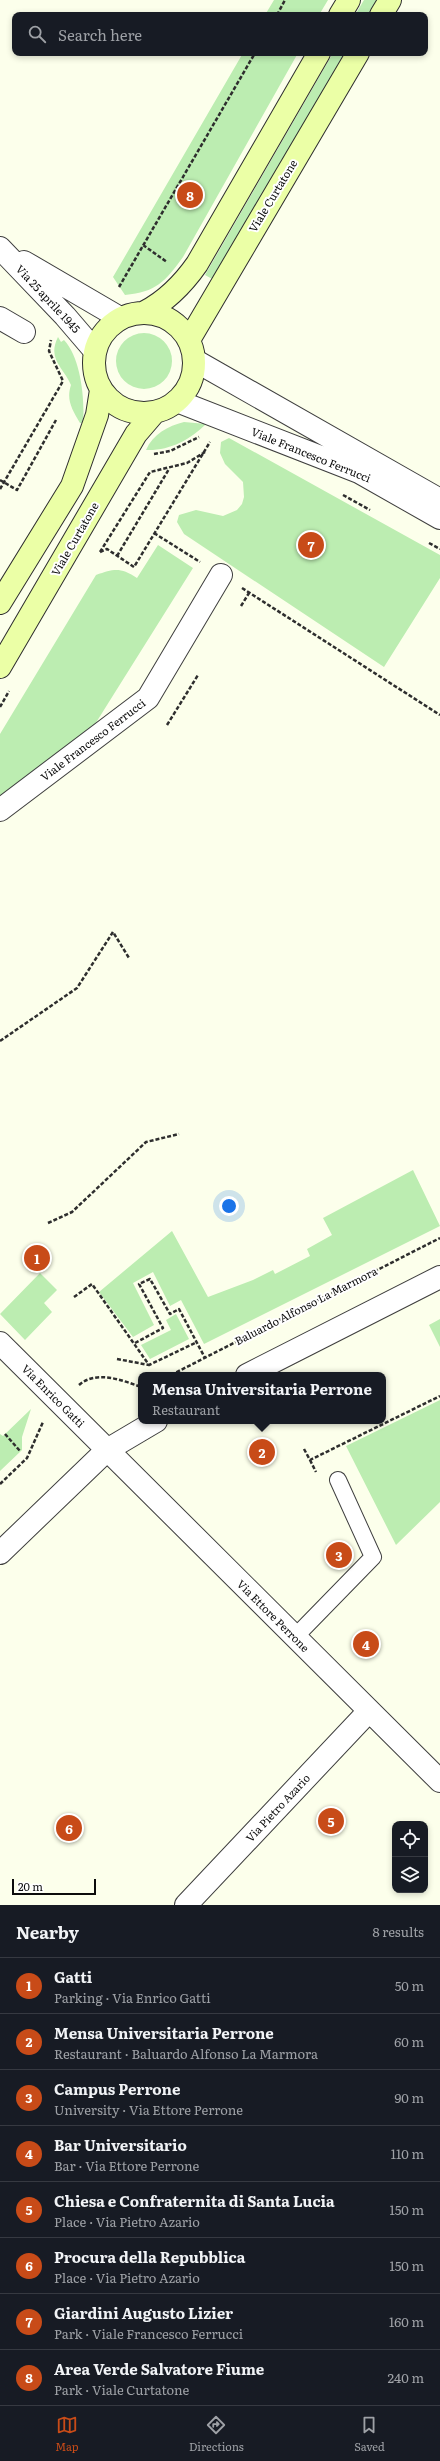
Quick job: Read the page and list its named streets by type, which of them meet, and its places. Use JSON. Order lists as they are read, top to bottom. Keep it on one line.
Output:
{"streets":{"main road":["Viale Curtatone"],"street":["Via 25 aprile 1945","Viale Francesco Ferrucci","Via Enrico Gatti","Via Ettore Perrone","Via Pietro Azario"],"path":["Baluardo Alfonso La Marmora"]},"crossings":[["Viale Curtatone","Via 25 aprile 1945"],["Viale Curtatone","Viale Francesco Ferrucci"],["Via 25 aprile 1945","Viale Francesco Ferrucci"],["Via Enrico Gatti","Via Ettore Perrone"],["Via Ettore Perrone","Via Pietro Azario"]],"scale_bar":"20 m","page":{"search":"Search here","pins":["8","7","1","2","3","4","5","6"],"popup":["Mensa Universitaria Perrone","Restaurant"],"scale":"20 m","heading":["Nearby","8 results"],"list":[{"mark":"1","name":"Gatti","note":"Parking · Via Enrico Gatti","value":"50 m"},{"mark":"2","name":"Mensa Universitaria Perrone","note":"Restaurant · Baluardo Alfonso La Marmora","value":"60 m"},{"mark":"3","name":"Campus Perrone","note":"University · Via Ettore Perrone","value":"90 m"},{"mark":"4","name":"Bar Universitario","note":"Bar · Via Ettore Perrone","value":"110 m"},{"mark":"5","name":"Chiesa e Confraternita di Santa Lucia","note":"Place · Via Pietro Azario","value":"150 m"},{"mark":"6","name":"Procura della Repubblica","note":"Place · Via Pietro Azario","value":"150 m"},{"mark":"7","name":"Giardini Augusto Lizier","note":"Park · Viale Francesco Ferrucci","value":"160 m"},{"mark":"8","name":"Area Verde Salvatore Fiume","note":"Park · Viale Curtatone","value":"240 m"}],"nav":["Map","Directions","Saved"]}}
